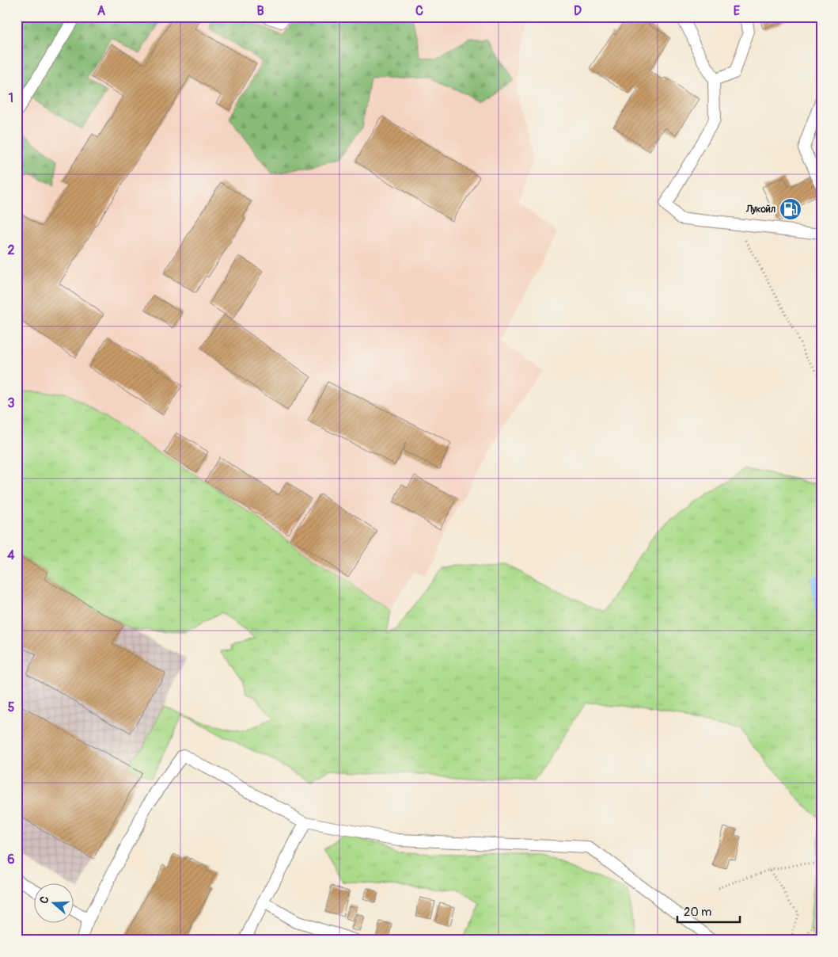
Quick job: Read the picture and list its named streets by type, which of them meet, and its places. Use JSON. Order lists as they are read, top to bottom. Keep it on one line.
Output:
{"places":{"fuel station":["Лукойл"]},"scale_bar":"20 m","north":"left","grid":{"columns":["A","B","C","D","E"],"rows":["1","2","3","4","5","6"]}}
